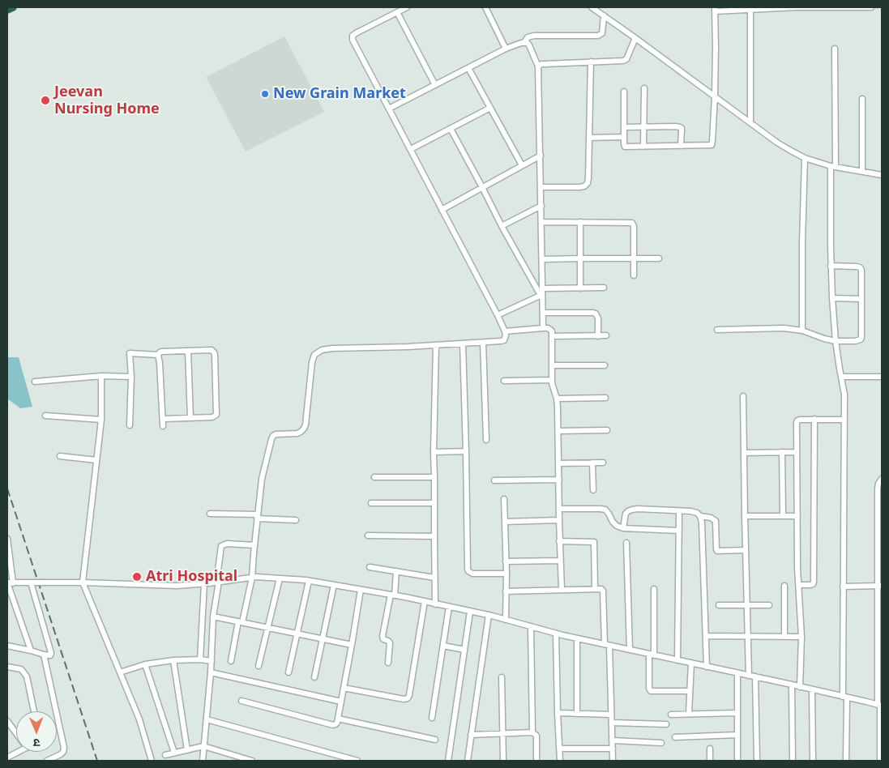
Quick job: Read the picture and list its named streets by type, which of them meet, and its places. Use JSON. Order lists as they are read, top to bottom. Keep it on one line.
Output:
{"places":["New Grain Market","Jeevan Nursing Home","Atri Hospital"],"north":"bottom"}
